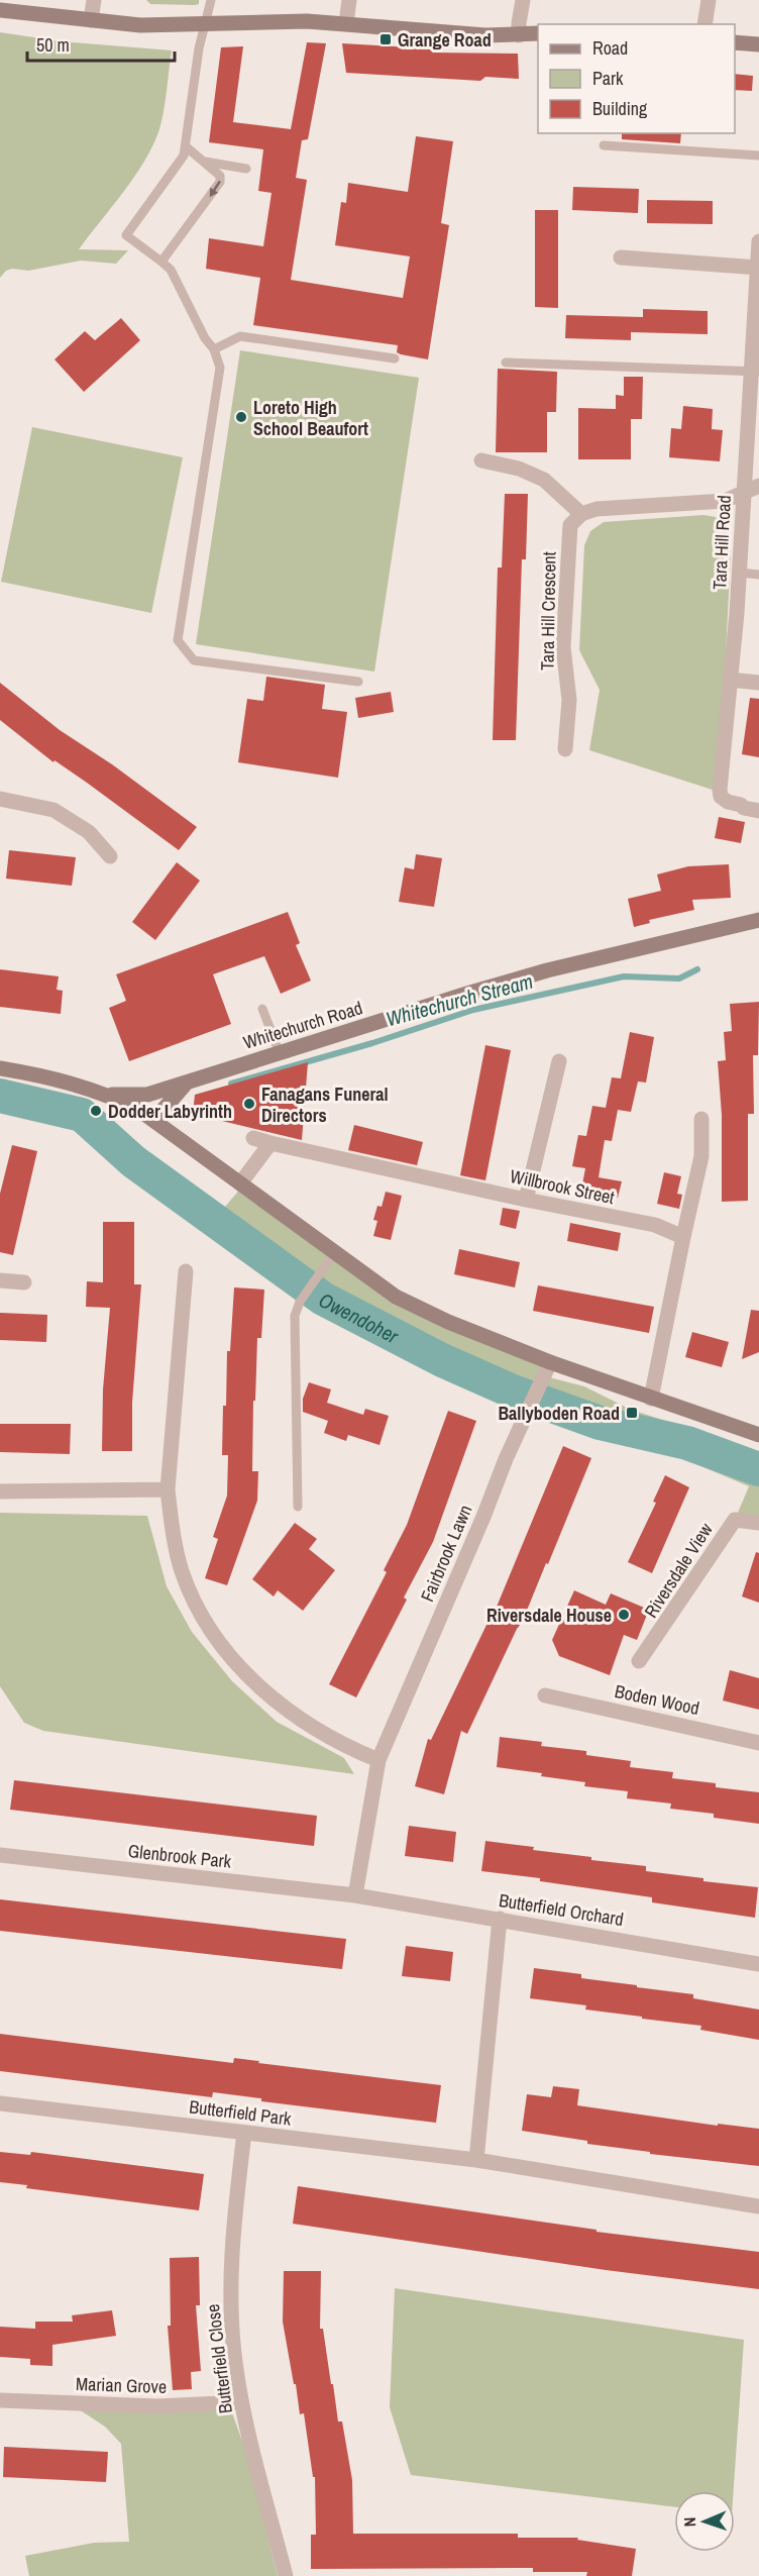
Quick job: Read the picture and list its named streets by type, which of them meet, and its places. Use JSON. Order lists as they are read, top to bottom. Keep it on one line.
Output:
{"streets":{"main road":["Whitechurch Road"],"street":["Tara Hill Road","Tara Hill Crescent","Willbrook Street","Fairbrook Lawn","Riversdale View","Boden Wood","Glenbrook Park","Butterfield Orchard","Butterfield Park","Butterfield Close","Marian Grove"]},"crossings":[["Fairbrook Lawn","Glenbrook Park"],["Fairbrook Lawn","Butterfield Orchard"],["Glenbrook Park","Butterfield Orchard"],["Butterfield Park","Butterfield Close"],["Butterfield Close","Marian Grove"]],"water":["Whitechurch Stream","Owendoher"],"places":{"transit":["Grange Road","Ballyboden Road"],"other":["Loreto High School Beaufort","Fanagans Funeral Directors","Dodder Labyrinth","Riversdale House"]},"legend":["Road","Park","Building"],"scale_bar":"50 m","north":"left"}
